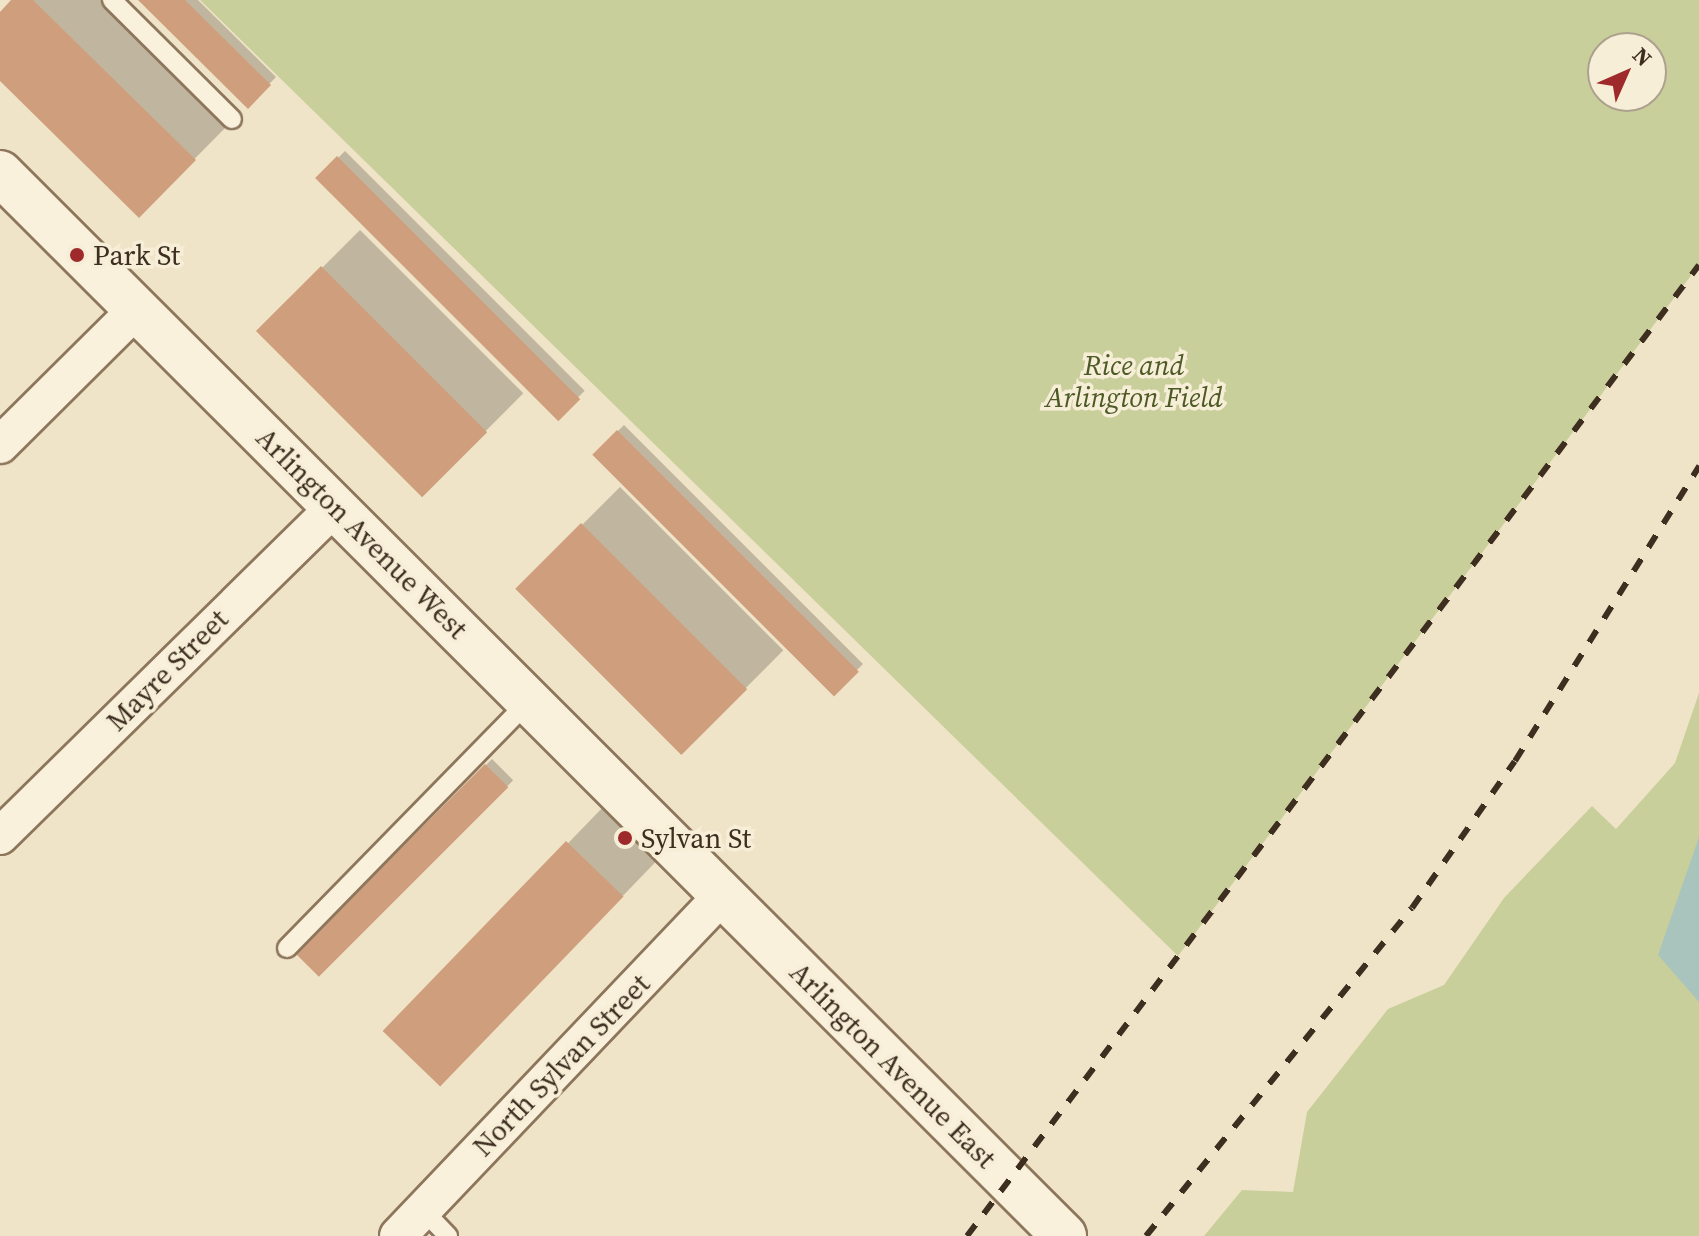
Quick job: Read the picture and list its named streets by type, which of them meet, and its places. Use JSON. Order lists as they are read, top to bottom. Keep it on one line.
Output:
{"streets":{"street":["Arlington Avenue West","Mayre Street","North Sylvan Street","Arlington Avenue East"]},"crossings":[["Arlington Avenue West","Mayre Street"],["Arlington Avenue West","North Sylvan Street"],["Arlington Avenue West","Arlington Avenue East"],["North Sylvan Street","Arlington Avenue East"]],"parks":["Rice and Arlington Field"],"places":["Park St","Sylvan St"],"north":"top right"}
